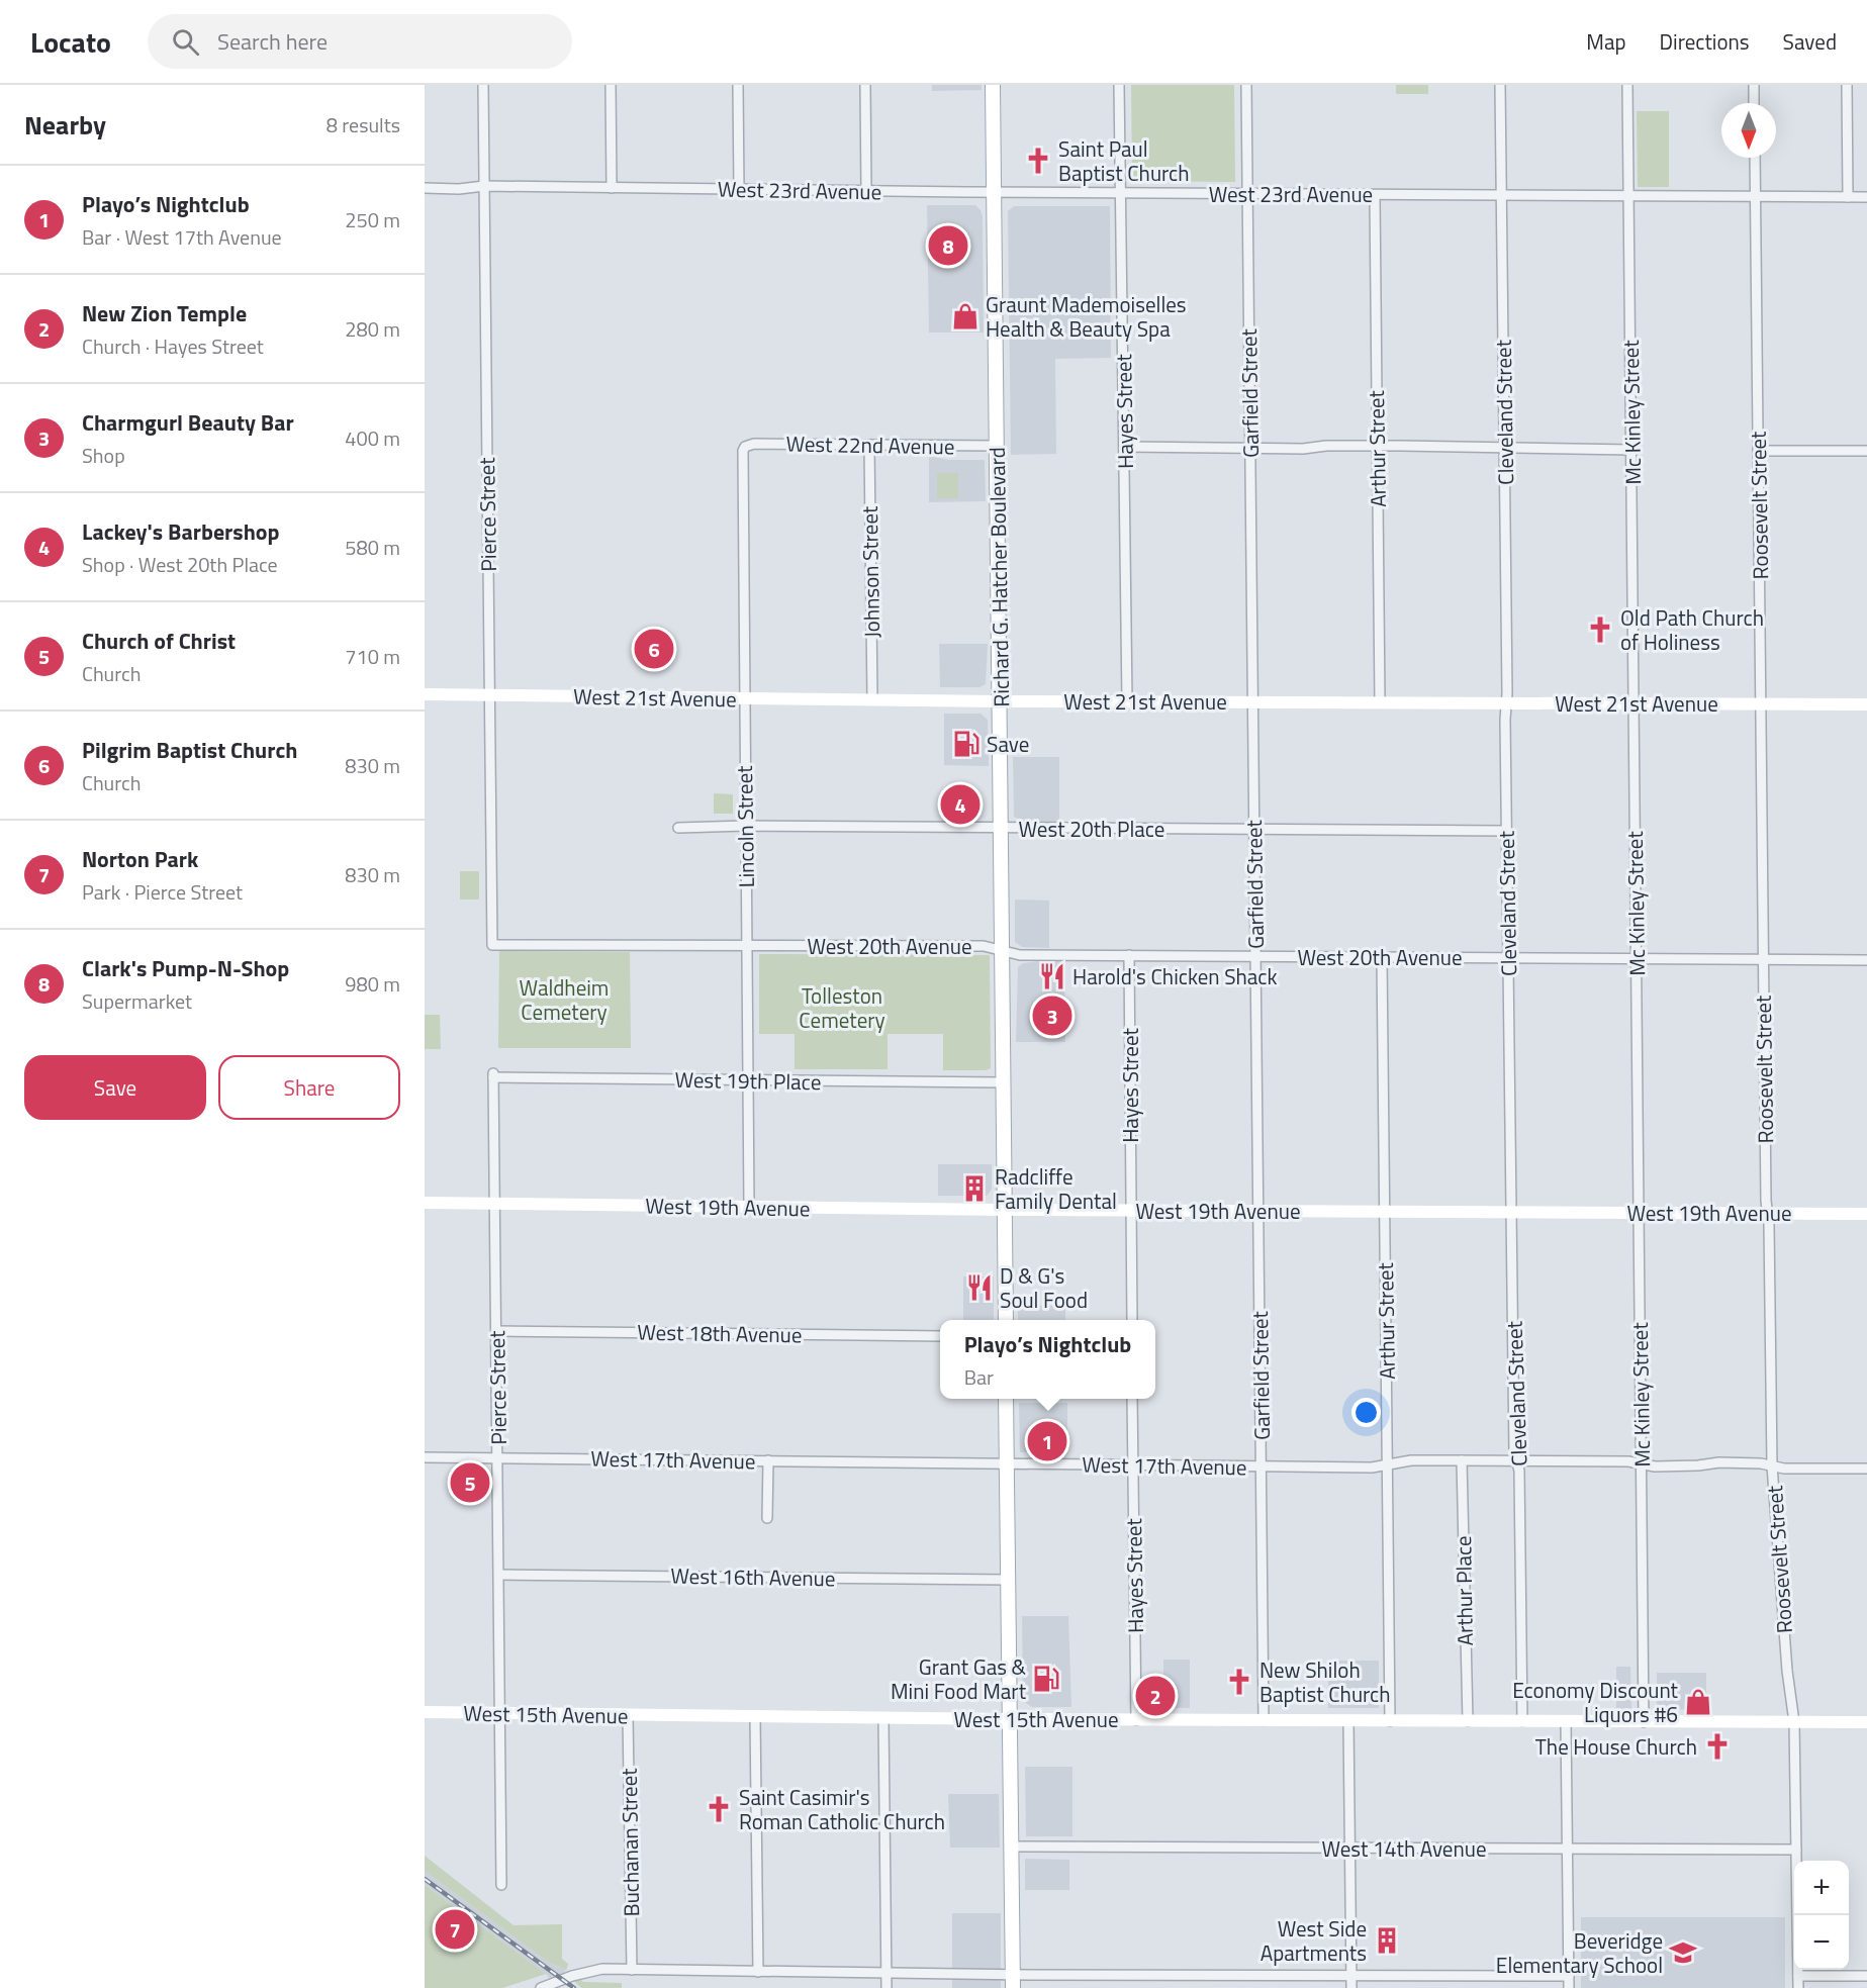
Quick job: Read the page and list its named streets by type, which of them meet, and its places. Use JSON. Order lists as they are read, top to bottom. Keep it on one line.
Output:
{"streets":{"main road":["Richard G. Hatcher Boulevard"],"street":["West 23rd Avenue","Garfield Street","Hayes Street","Cleveland Street","Mc Kinley Street","West 22nd Avenue","Arthur Street","Roosevelt Street","Pierce Street","Johnson Street","West 21st Avenue","Lincoln Street","West 20th Place","West 20th Avenue","West 19th Place","West 19th Avenue","West 18th Avenue","West 17th Avenue","West 16th Avenue","Arthur Place","West 15th Avenue","Buchanan Street","West 14th Avenue"]},"crossings":[["West 23rd Avenue","Garfield Street"],["West 23rd Avenue","Hayes Street"],["West 23rd Avenue","Cleveland Street"],["West 23rd Avenue","Mc Kinley Street"],["West 23rd Avenue","Arthur Street"],["West 23rd Avenue","Roosevelt Street"],["West 23rd Avenue","Pierce Street"],["West 23rd Avenue","Richard G. Hatcher Boulevard"],["Garfield Street","West 21st Avenue"],["Garfield Street","West 20th Place"],["Garfield Street","West 20th Avenue"],["Garfield Street","West 19th Avenue"],["Garfield Street","West 17th Avenue"],["Garfield Street","West 15th Avenue"],["Hayes Street","West 21st Avenue"],["Hayes Street","West 20th Avenue"],["Hayes Street","West 19th Avenue"],["Hayes Street","West 17th Avenue"],["Hayes Street","West 15th Avenue"],["Cleveland Street","West 21st Avenue"],["Cleveland Street","West 20th Place"],["Cleveland Street","West 20th Avenue"],["Cleveland Street","West 19th Avenue"],["Cleveland Street","West 17th Avenue"],["Cleveland Street","West 15th Avenue"],["Mc Kinley Street","West 21st Avenue"],["Mc Kinley Street","West 20th Avenue"],["Mc Kinley Street","West 19th Avenue"],["Mc Kinley Street","West 17th Avenue"],["Mc Kinley Street","West 15th Avenue"],["West 22nd Avenue","Johnson Street"],["West 22nd Avenue","Richard G. Hatcher Boulevard"],["West 22nd Avenue","Lincoln Street"],["Arthur Street","West 21st Avenue"],["Arthur Street","West 20th Avenue"],["Arthur Street","West 19th Avenue"],["Arthur Street","West 17th Avenue"],["Arthur Street","West 15th Avenue"],["Roosevelt Street","West 21st Avenue"],["Roosevelt Street","West 20th Avenue"],["Roosevelt Street","West 19th Avenue"],["Roosevelt Street","West 17th Avenue"],["Roosevelt Street","West 15th Avenue"],["Roosevelt Street","West 14th Avenue"],["Pierce Street","West 21st Avenue"],["Pierce Street","West 20th Avenue"],["Pierce Street","West 19th Place"],["Pierce Street","West 19th Avenue"],["Pierce Street","West 18th Avenue"],["Pierce Street","West 17th Avenue"],["Pierce Street","West 16th Avenue"],["Pierce Street","West 15th Avenue"],["Johnson Street","West 21st Avenue"],["Richard G. Hatcher Boulevard","West 21st Avenue"],["Richard G. Hatcher Boulevard","West 20th Place"],["Richard G. Hatcher Boulevard","West 20th Avenue"],["Richard G. Hatcher Boulevard","West 19th Place"],["Richard G. Hatcher Boulevard","West 19th Avenue"],["West 21st Avenue","Lincoln Street"],["Lincoln Street","West 20th Place"],["Lincoln Street","West 20th Avenue"],["Lincoln Street","West 19th Place"],["Lincoln Street","West 19th Avenue"],["West 17th Avenue","Arthur Place"],["Arthur Place","West 15th Avenue"],["West 15th Avenue","Buchanan Street"]],"parks":["Waldheim Cemetery","Tolleston Cemetery"],"places":{"church":["Saint Paul Baptist Church","Old Path Church of Holiness","New Shiloh Baptist Church","The House Church","Saint Casimir's Roman Catholic Church"],"shop":["Graunt Mademoiselles Health & Beauty Spa","Economy Discount Liquors #6"],"fuel station":["Save","Grant Gas & Mini Food Mart"],"restaurant":["Harold's Chicken Shack","D & G's Soul Food"],"building":["Radcliffe Family Dental","West Side Apartments"],"school or university":["Beveridge Elementary School"]},"north":"bottom","page":{"header":"Locato","search":"Search here","nav":["Map","Directions","Saved"],"heading":["Nearby","8 results"],"list":[{"mark":"1","name":"Playo’s Nightclub","note":"Bar · West 17th Avenue","value":"250 m"},{"mark":"2","name":"New Zion Temple","note":"Church · Hayes Street","value":"280 m"},{"mark":"3","name":"Charmgurl Beauty Bar","note":"Shop","value":"400 m"},{"mark":"4","name":"Lackey's Barbershop","note":"Shop · West 20th Place","value":"580 m"},{"mark":"5","name":"Church of Christ","note":"Church","value":"710 m"},{"mark":"6","name":"Pilgrim Baptist Church","note":"Church","value":"830 m"},{"mark":"7","name":"Norton Park","note":"Park · Pierce Street","value":"830 m"},{"mark":"8","name":"Clark's Pump-N-Shop","note":"Supermarket","value":"980 m"}],"pins":["8","6","4","3","1","5","2","7"],"buttons":["Save","Share"],"popup":["Playo’s Nightclub","Bar"],"map_buttons":["+","−"]}}
